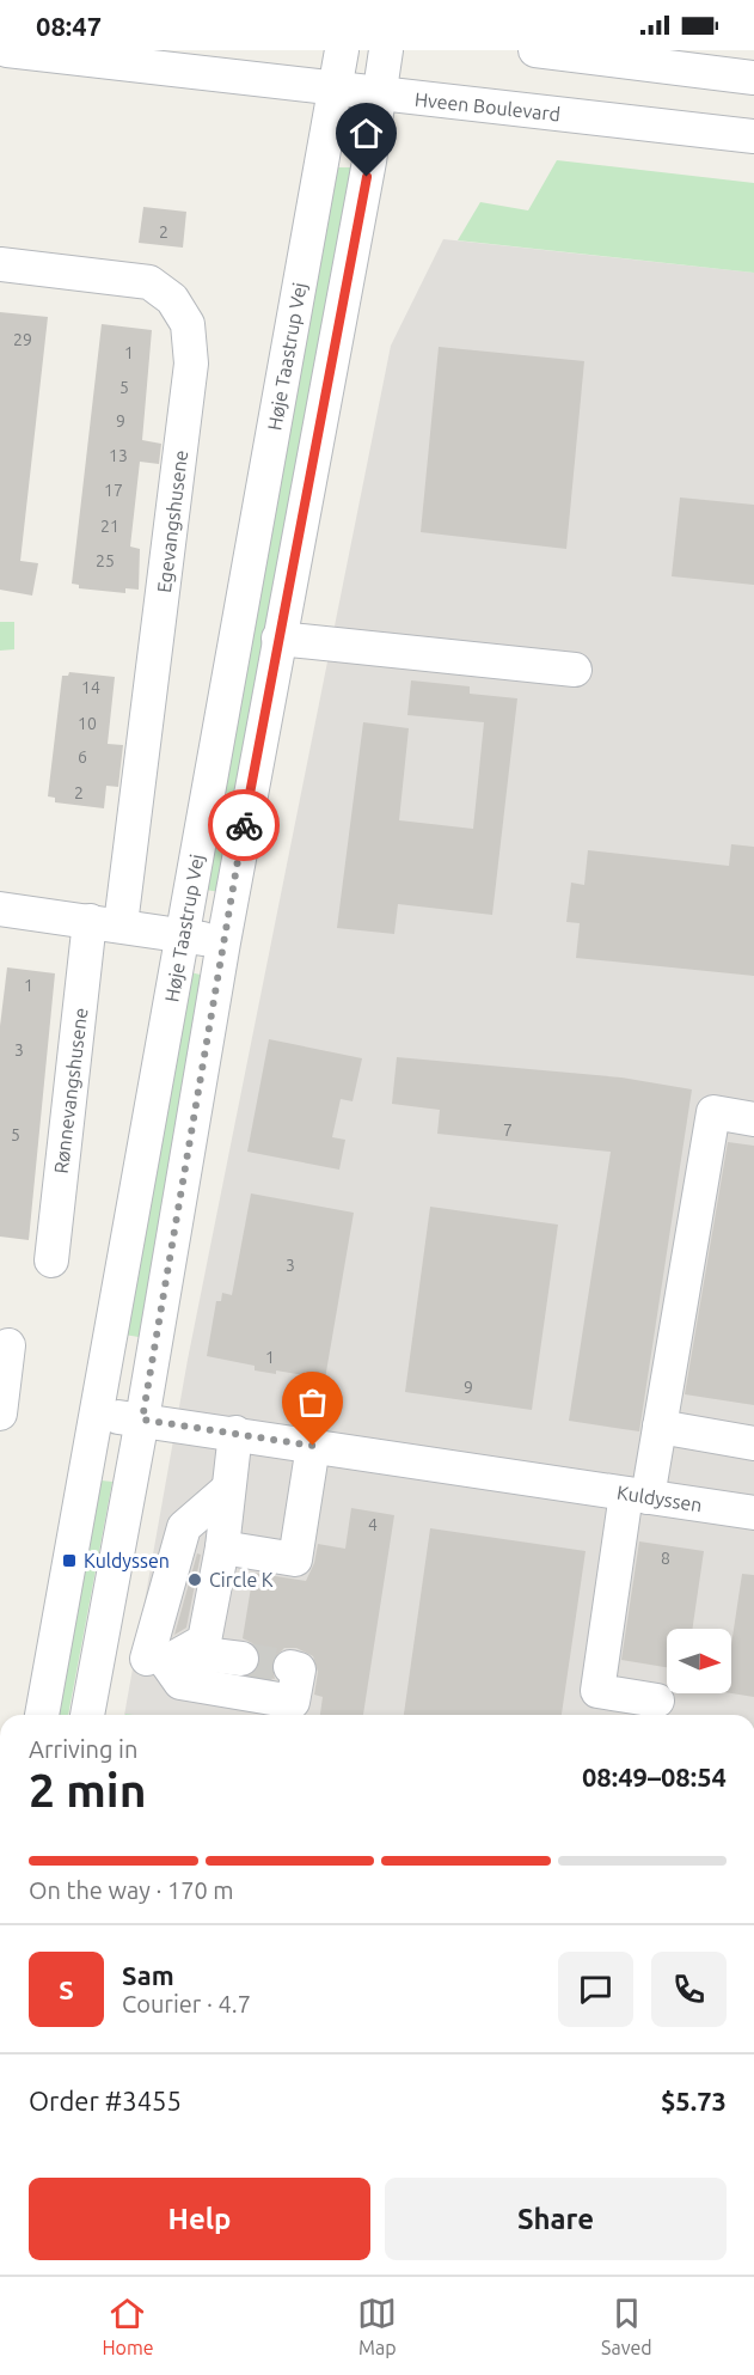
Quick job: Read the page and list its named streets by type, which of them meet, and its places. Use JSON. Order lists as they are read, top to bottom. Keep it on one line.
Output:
{"streets":{"street":["Hveen Boulevard","Høje Taastrup Vej","Egevangshusene","Rønnevangshusene","Kuldyssen"]},"crossings":[["Hveen Boulevard","Høje Taastrup Vej"],["Høje Taastrup Vej","Kuldyssen"],["Egevangshusene","Rønnevangshusene"]],"places":{"transit":["Kuldyssen"],"other":["Circle K"]},"house_numbers":["2","29","1","5","9","13","17","21","25","14","10","6","2","1","3","7","5","3","1","9","4","8"],"north":"right","page":{"status":"08:47","heading":["2 min","Arriving in","08:49–08:54"],"panel":["Sam","Courier · 4.7","Order #3455","$5.73"],"bar":"On the way · 170 m","round":"S","buttons":["Help","Share"],"tabs":["Home","Map","Saved"]}}
